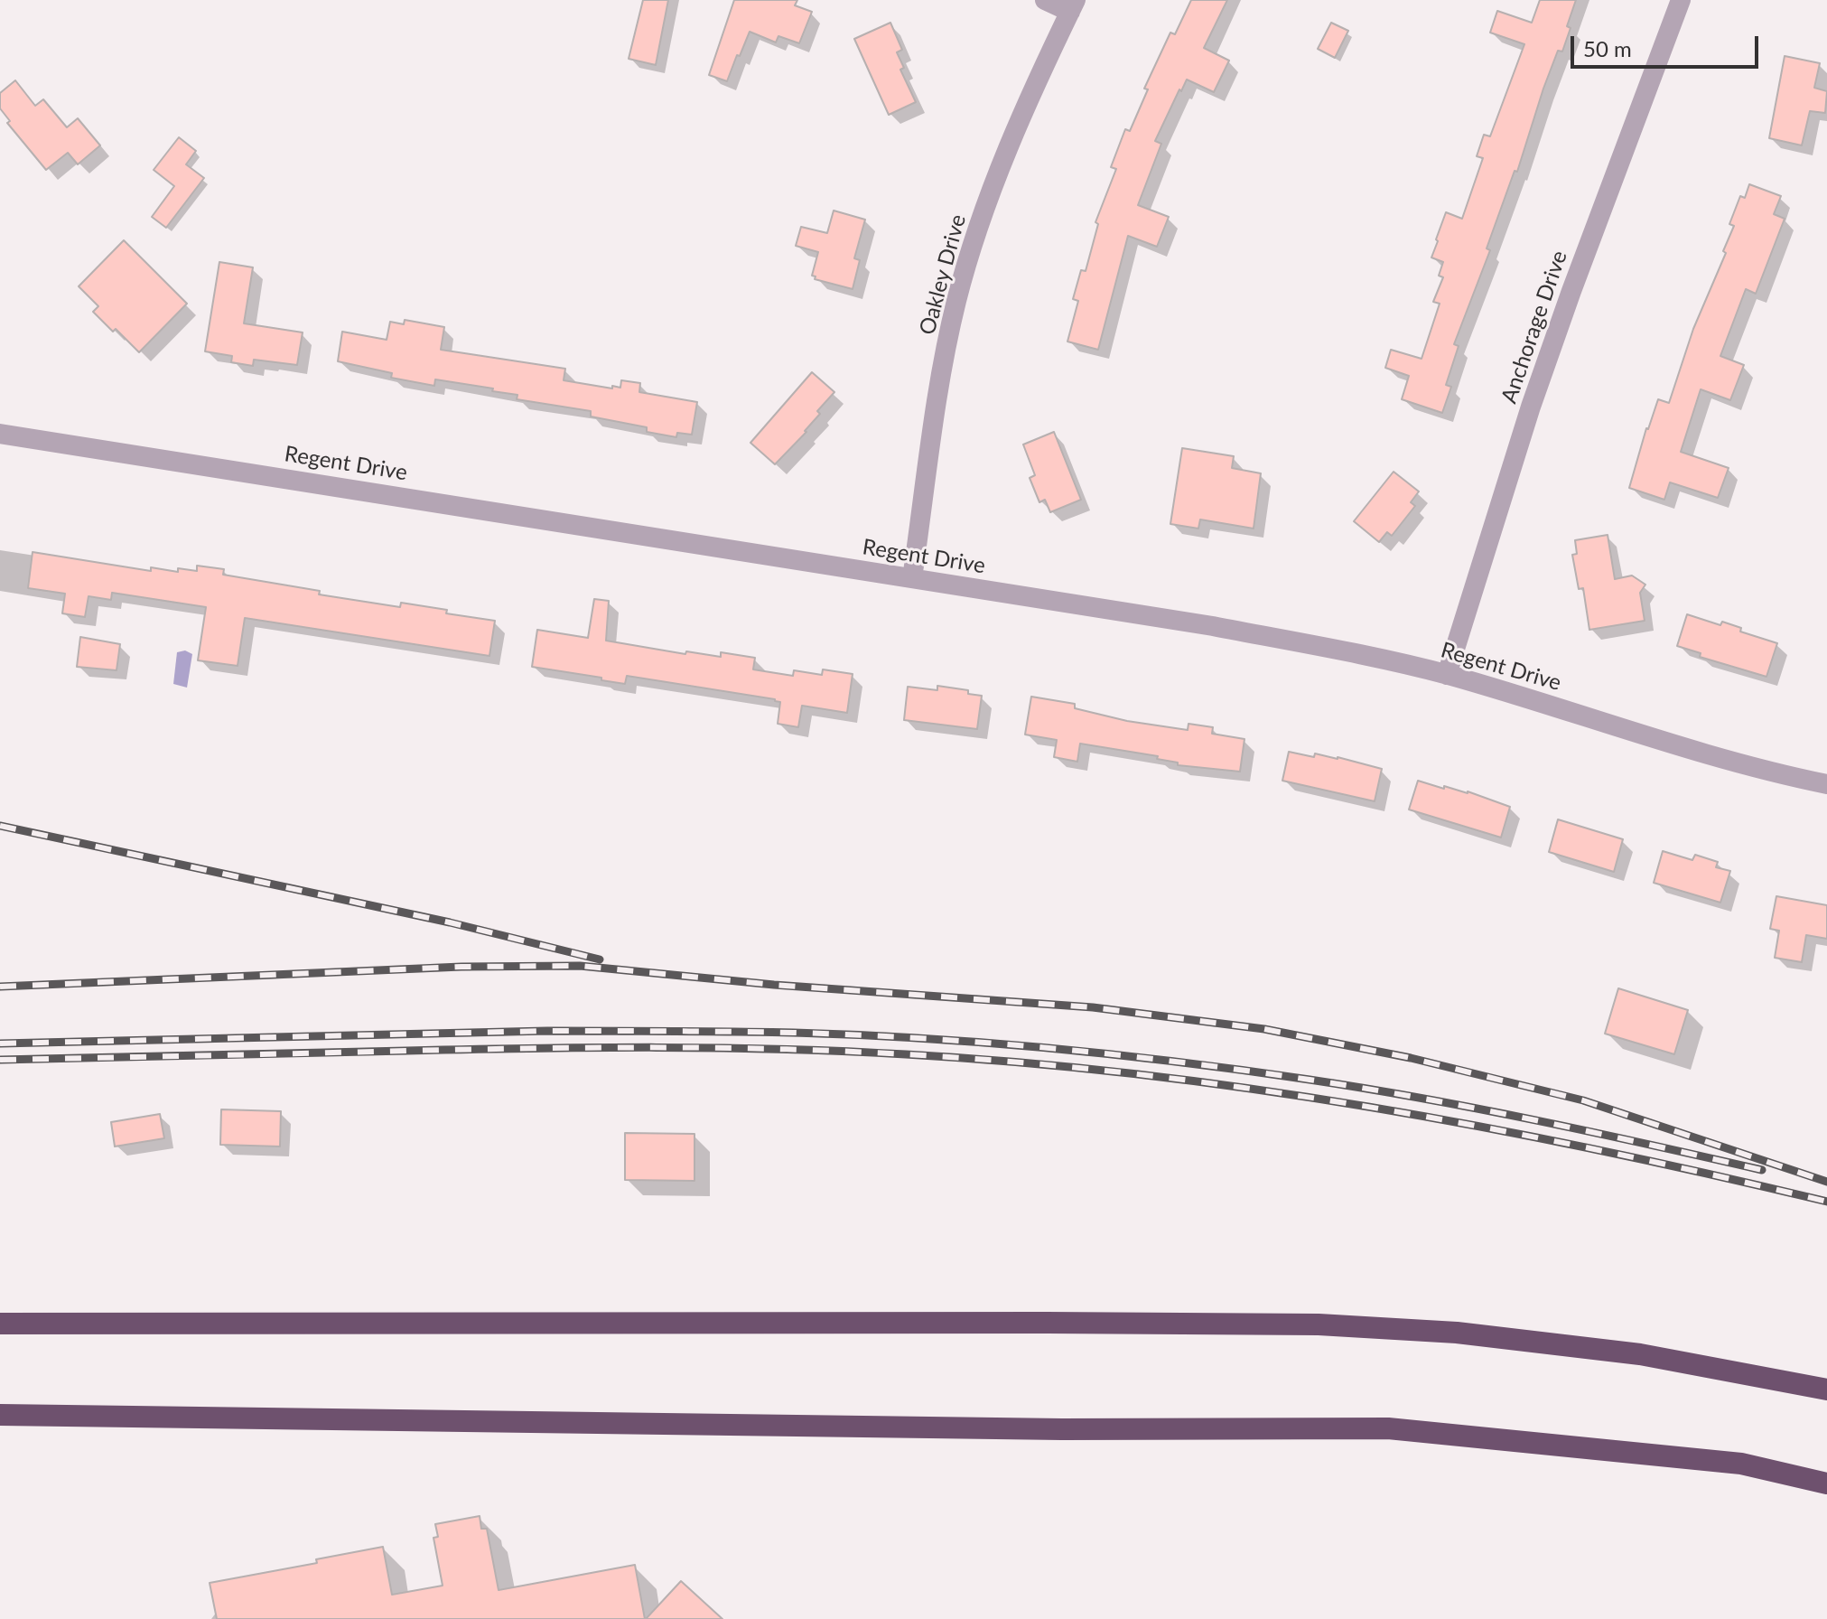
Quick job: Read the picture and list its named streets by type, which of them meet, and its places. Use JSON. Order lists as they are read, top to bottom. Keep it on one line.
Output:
{"streets":{"street":["Oakley Drive","Anchorage Drive","Regent Drive"]},"crossings":[["Oakley Drive","Regent Drive"],["Anchorage Drive","Regent Drive"]],"scale_bar":"50 m"}
